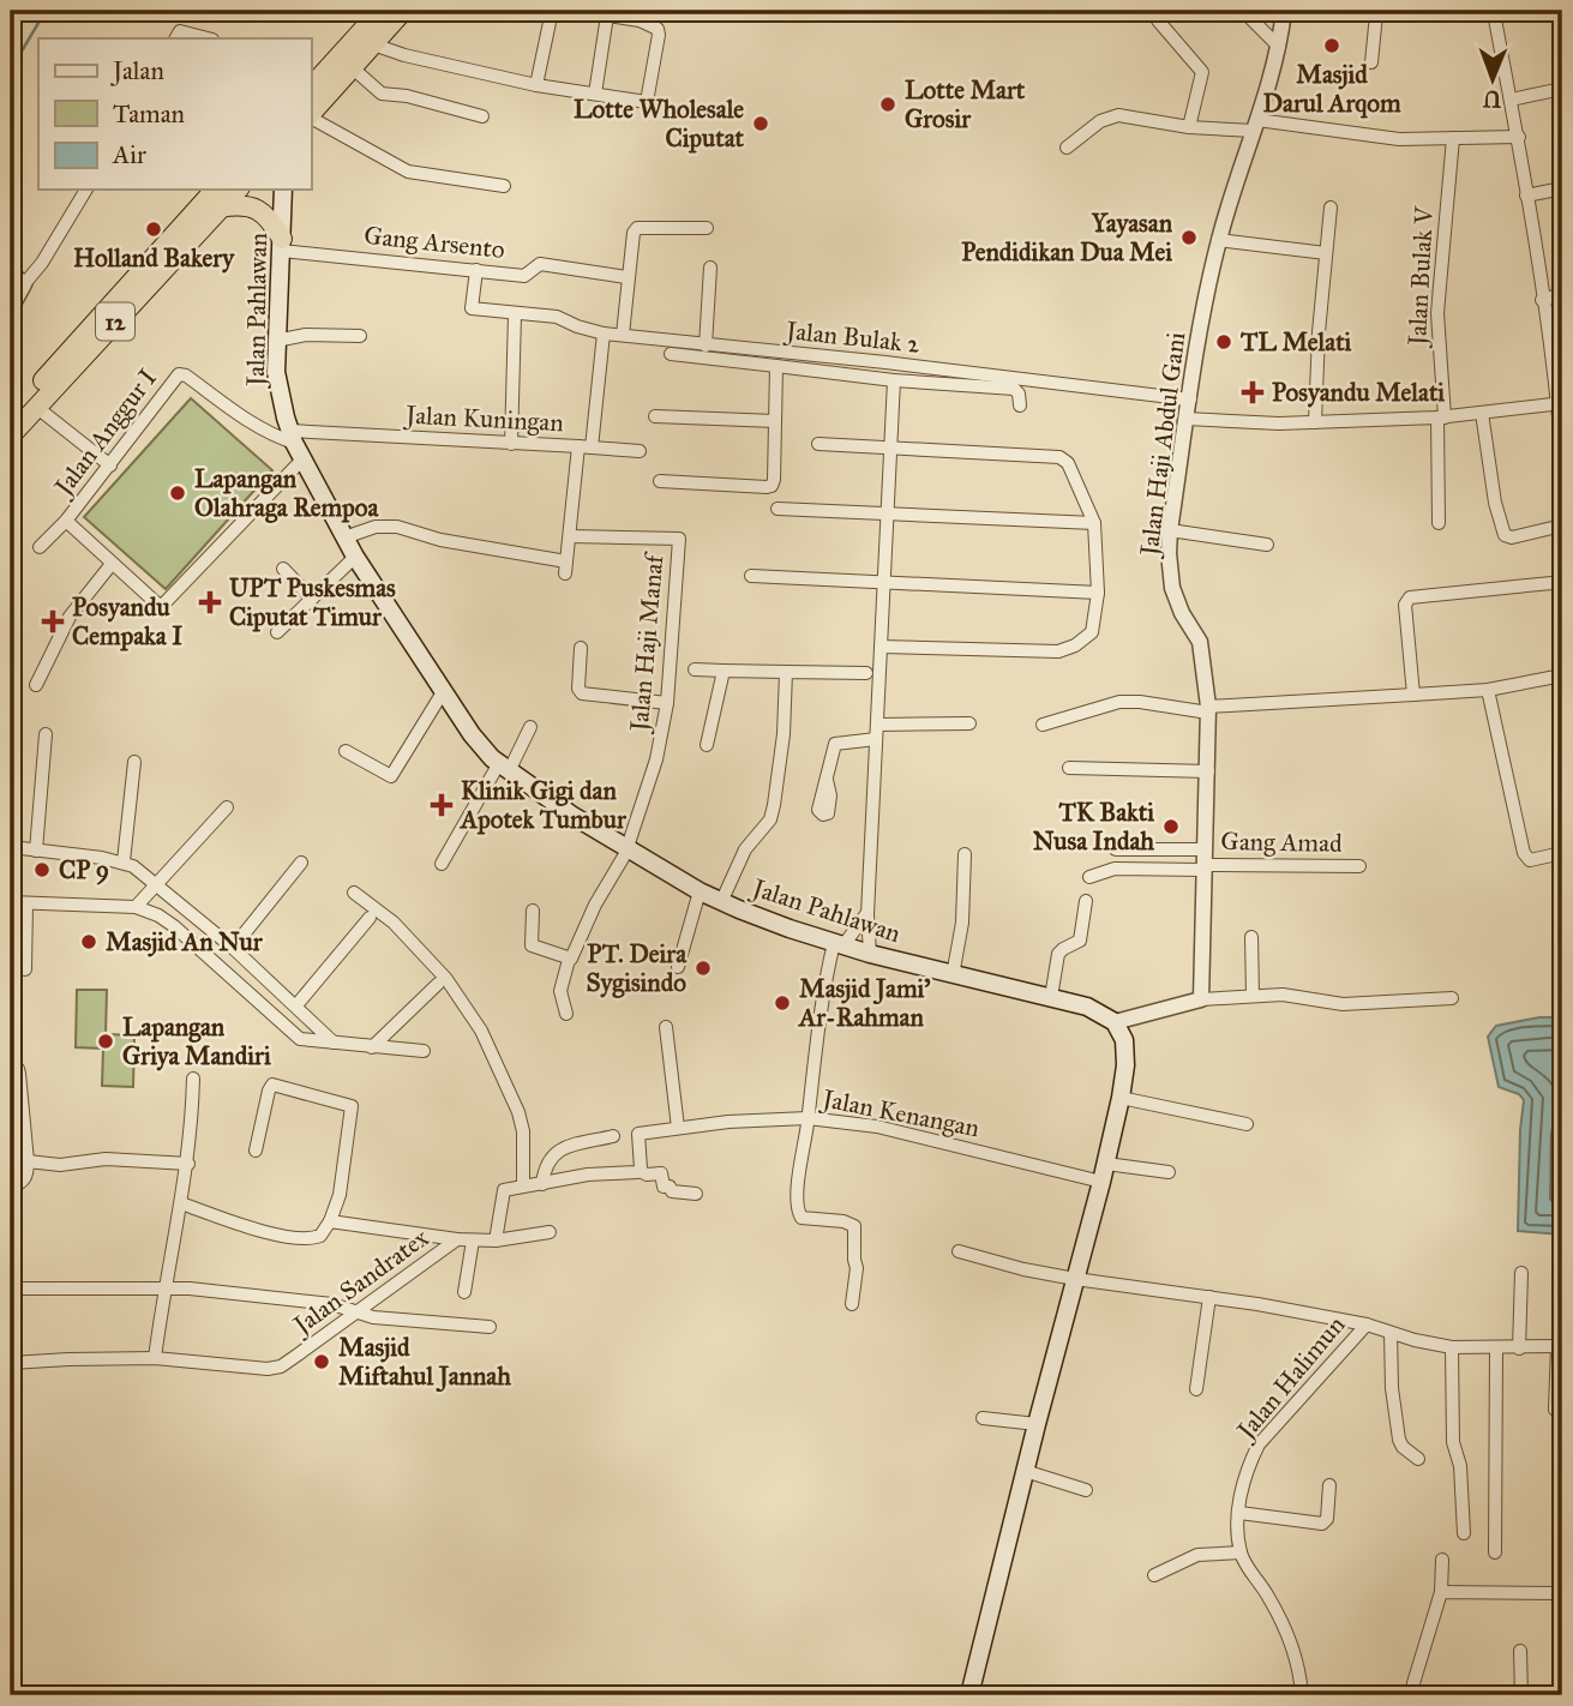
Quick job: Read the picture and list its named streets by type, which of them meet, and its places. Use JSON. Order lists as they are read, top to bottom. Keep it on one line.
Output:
{"streets":{"highway":["12"],"main road":["Jalan Pahlawan"],"street":["Gang Arsento","Jalan Bulak V","Jalan Bulak 2","Jalan Kuningan","Jalan Anggur I","Jalan Haji Abdul Gani","Jalan Haji Manaf","Gang Amad","Jalan Kenangan","Jalan Sandratex","Jalan Halimun"]},"crossings":[["Gang Arsento","Jalan Pahlawan"],["Gang Arsento","Jalan Bulak 2"],["Jalan Pahlawan","Jalan Kuningan"],["Jalan Pahlawan","Jalan Anggur I"],["Jalan Pahlawan","Jalan Haji Manaf"],["Jalan Bulak 2","Jalan Haji Abdul Gani"],["Jalan Kuningan","Jalan Anggur I"],["Jalan Kuningan","Jalan Haji Manaf"],["Jalan Haji Abdul Gani","Gang Amad"]],"places":{"other":["Masjid Darul Arqom","Lotte Mart Grosir","Lotte Wholesale Ciputat","Holland Bakery","Yayasan Pendidikan Dua Mei","TL Melati","Lapangan Olahraga Rempoa","TK Bakti Nusa Indah","CP 9","Masjid An Nur","PT. Deira Sygisindo","Masjid Jami' Ar-Rahman","Lapangan Griya Mandiri","Masjid Miftahul Jannah"],"health":["Posyandu Melati","UPT Puskesmas Ciputat Timur","Posyandu Cempaka I","Klinik Gigi dan Apotek Tumbur"]},"legend":["Jalan","Taman","Air"],"north":"bottom"}
